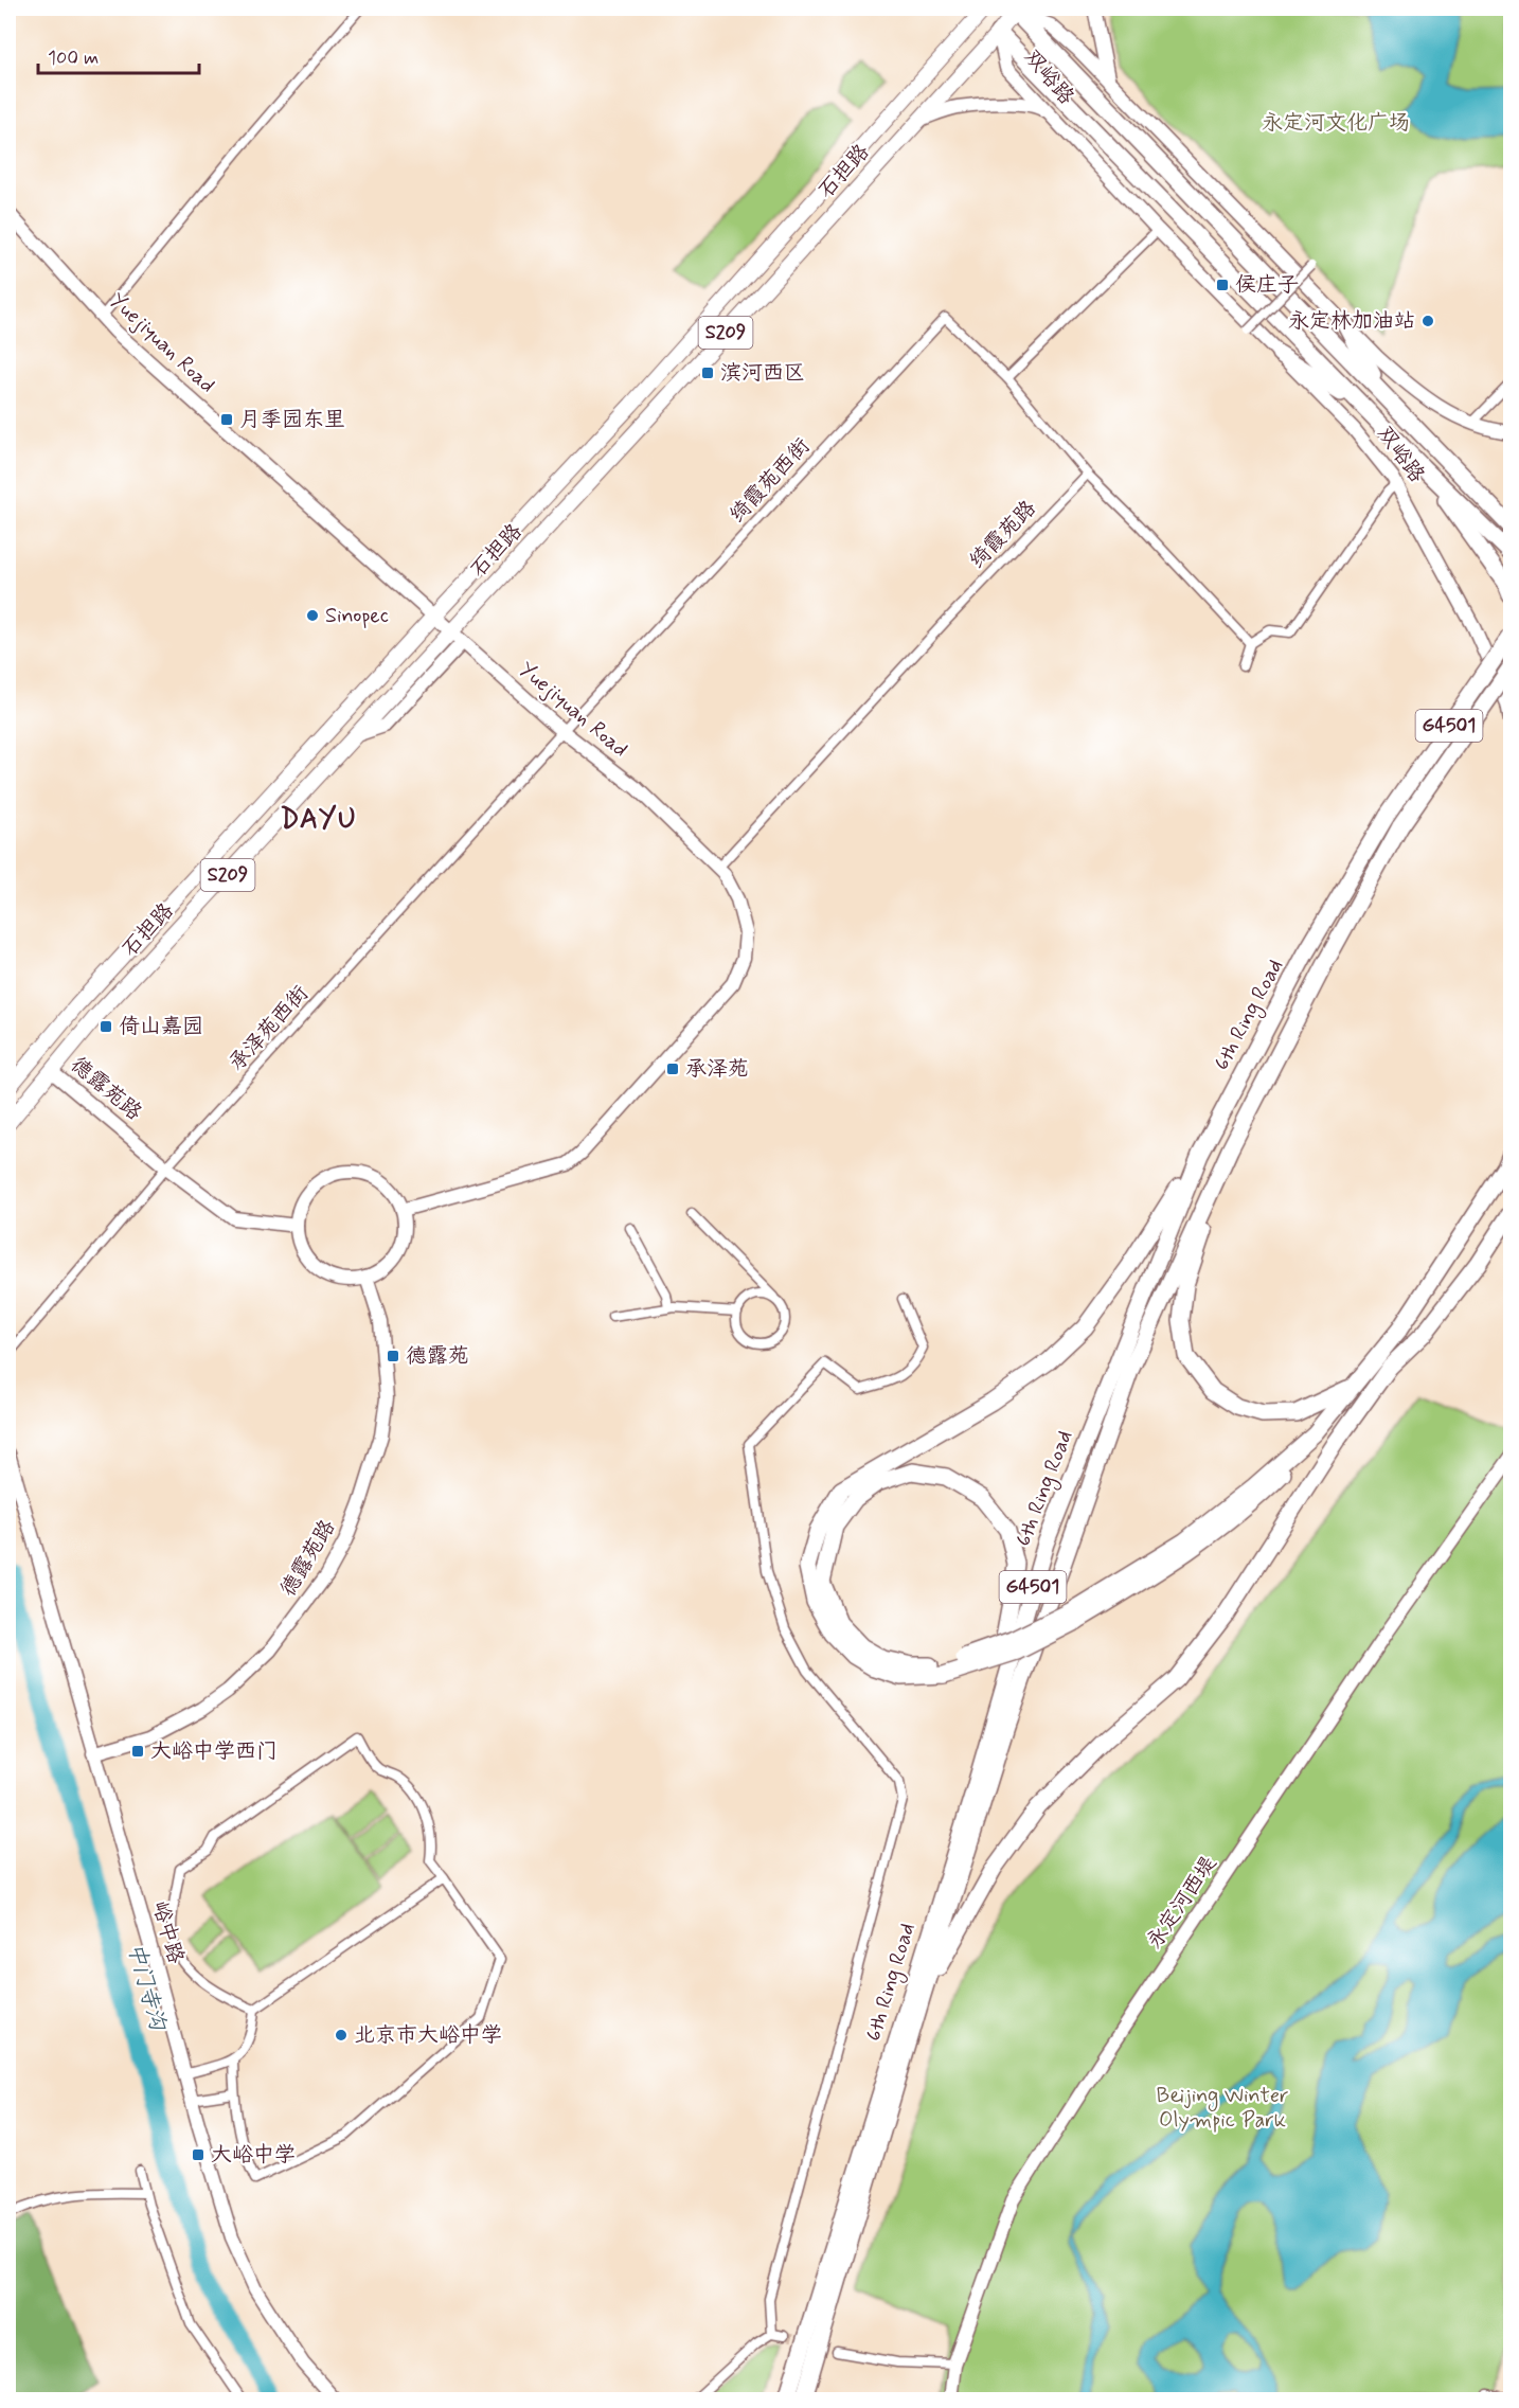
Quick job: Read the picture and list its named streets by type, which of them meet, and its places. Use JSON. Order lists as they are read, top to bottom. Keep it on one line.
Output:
{"streets":{"highway":["双峪路","G4501","6th Ring Road"],"main road":["石担路","S209"],"street":["Yuejiyuan Road","绮霞苑西街","绮霞苑路","承泽苑西街","德露苑路","永定河西堤","峪中路"]},"crossings":[["双峪路","石担路"],["石担路","Yuejiyuan Road"],["石担路","德露苑路"],["Yuejiyuan Road","绮霞苑西街"],["Yuejiyuan Road","绮霞苑路"],["Yuejiyuan Road","承泽苑西街"],["Yuejiyuan Road","德露苑路"],["绮霞苑西街","承泽苑西街"],["承泽苑西街","德露苑路"],["德露苑路","峪中路"]],"districts":["DAYU"],"water":["中门寺沟"],"parks":["永定河文化广场","Beijing Winter Olympic Park"],"places":{"transit":["侯庄子","滨河西区","月季园东里","倚山嘉园","承泽苑","德露苑","大峪中学西门","大峪中学"],"other":["永定林加油站","Sinopec","北京市大峪中学"]},"scale_bar":"100 m"}
